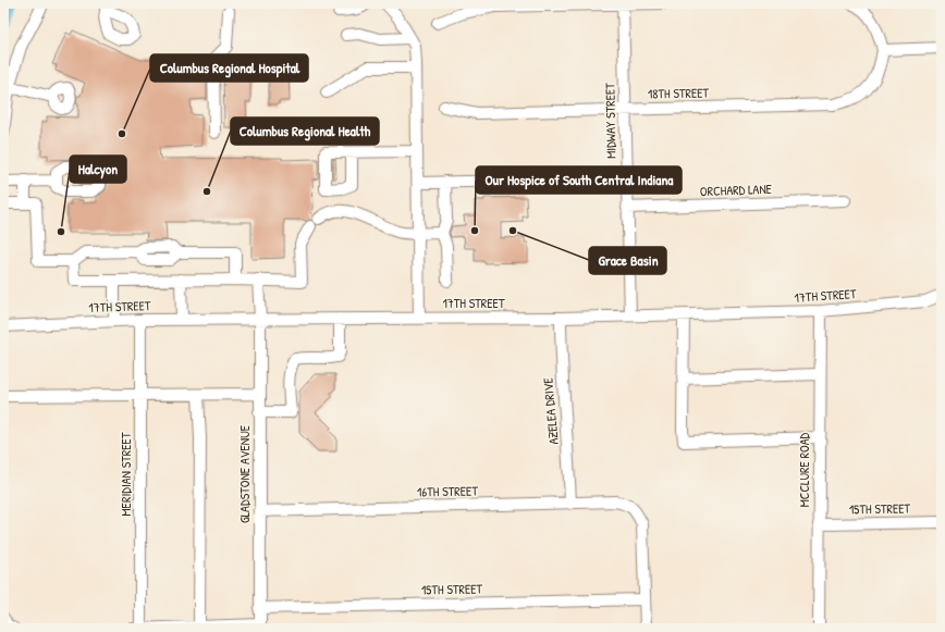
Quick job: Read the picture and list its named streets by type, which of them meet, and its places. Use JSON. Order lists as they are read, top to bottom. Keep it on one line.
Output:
{"streets":{"street":["18TH STREET","MIDWAY STREET","ORCHARD LANE","17TH STREET","AZELEA DRIVE","MCCLURE ROAD","MERIDIAN STREET","GLADSTONE AVENUE","16TH STREET","15TH STREET"]},"crossings":[["18TH STREET","MIDWAY STREET"],["MIDWAY STREET","ORCHARD LANE"],["MIDWAY STREET","17TH STREET"],["17TH STREET","AZELEA DRIVE"],["17TH STREET","MCCLURE ROAD"],["17TH STREET","MERIDIAN STREET"],["17TH STREET","GLADSTONE AVENUE"],["AZELEA DRIVE","16TH STREET"],["MCCLURE ROAD","15TH STREET"],["GLADSTONE AVENUE","16TH STREET"],["GLADSTONE AVENUE","15TH STREET"],["16TH STREET","15TH STREET"]],"places":["Columbus Regional Hospital","Columbus Regional Health","Our Hospice of South Central Indiana","Grace Basin","Halcyon"]}
